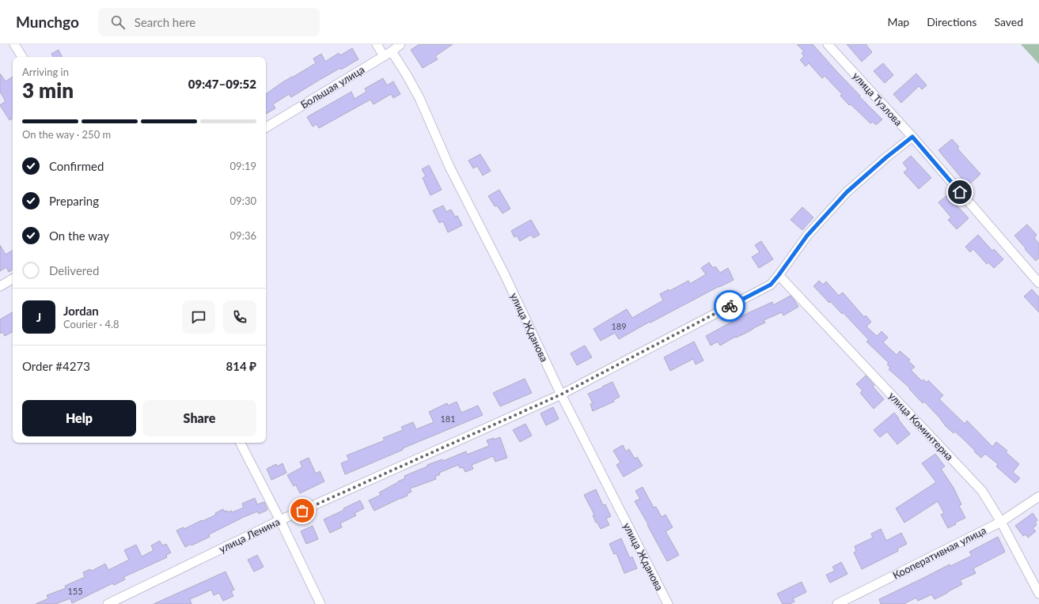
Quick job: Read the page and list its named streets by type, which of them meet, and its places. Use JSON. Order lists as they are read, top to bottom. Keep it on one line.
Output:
{"streets":{"street":["Большая улица","улица Тузлова","улица Жданова","улица Коминтерна","улица Ленина","Кооперативная улица"]},"crossings":[["Большая улица","улица Жданова"],["улица Тузлова","улица Ленина"],["улица Жданова","улица Ленина"],["улица Коминтерна","улица Ленина"],["улица Коминтерна","Кооперативная улица"]],"house_numbers":["189","181","155"],"page":{"header":"Munchgo","search":"Search here","nav":["Map","Directions","Saved"],"heading":["3 min","Arriving in","09:47–09:52"],"panel":["Jordan","Courier · 4.8","Order #4273","814 ₽"],"bar":"On the way · 250 m","list":[["Confirmed","09:19"],["Preparing","09:30"],["On the way","09:36"],"Delivered"],"round":"J","buttons":["Help","Share"]}}
